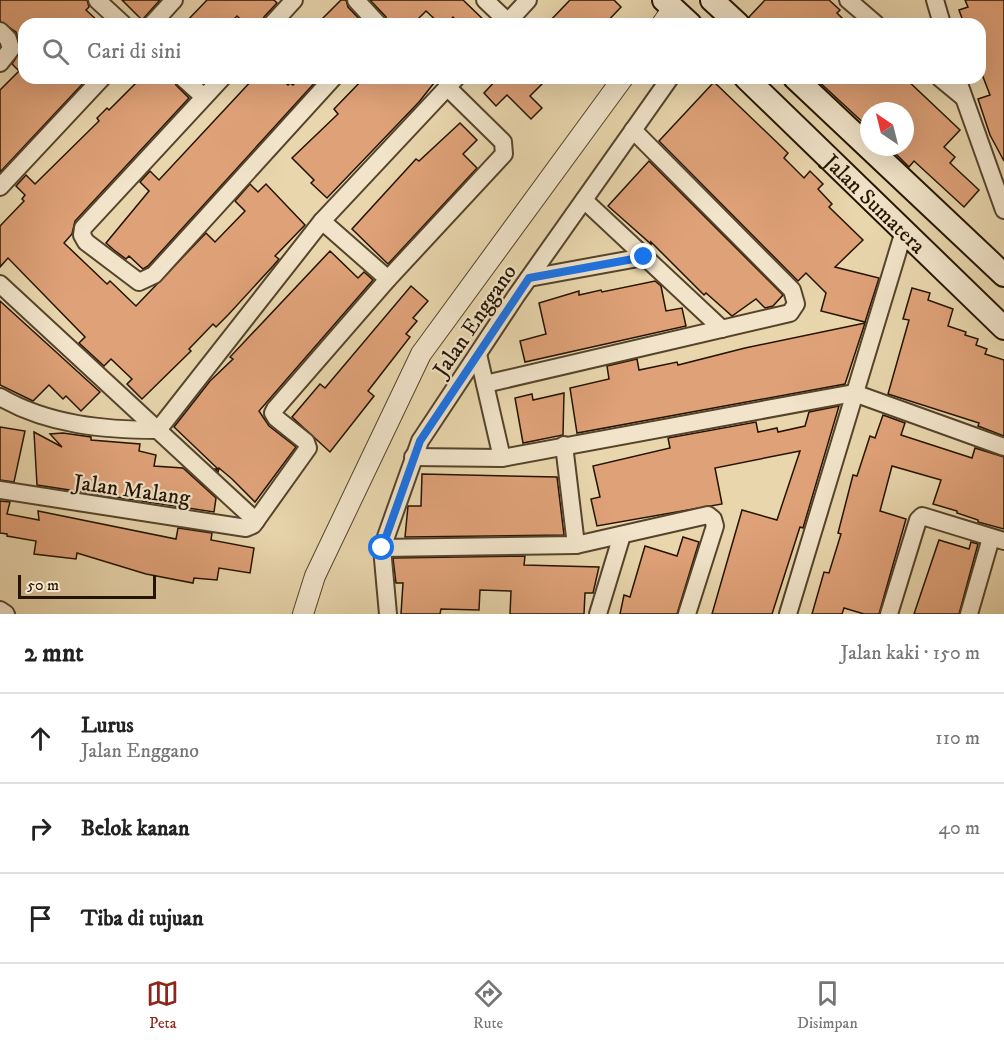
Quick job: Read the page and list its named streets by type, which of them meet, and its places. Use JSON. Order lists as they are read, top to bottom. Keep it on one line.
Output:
{"streets":{"main road":["Jalan Sumatera"],"street":["Jalan Enggano","Jalan Malang"]},"scale_bar":"50 m","north":"top left","page":{"search":"Cari di sini","scale":"50 m","heading":["2 mnt","Jalan kaki · 150 m"],"list":[["Lurus","Jalan Enggano","110 m"],["Belok kanan","40 m"],"Tiba di tujuan"],"nav":["Peta","Rute","Disimpan"]}}
